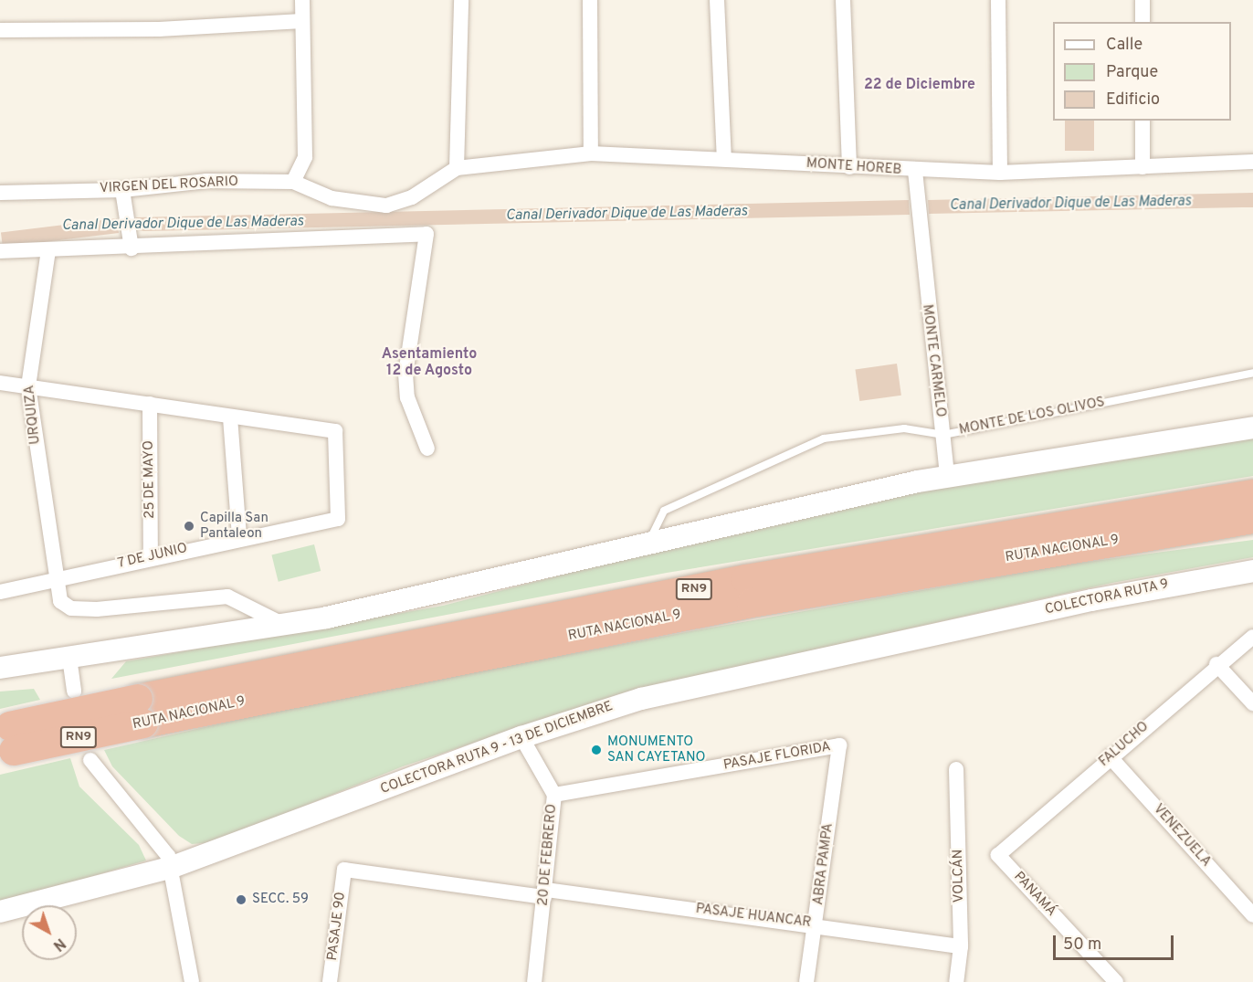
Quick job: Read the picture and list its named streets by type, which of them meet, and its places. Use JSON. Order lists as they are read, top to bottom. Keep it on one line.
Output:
{"streets":{"highway":["RUTA NACIONAL 9","RN9"],"street":["MONTE HOREB","VIRGEN DEL ROSARIO","MONTE CARMELO","URQUIZA","25 DE MAYO","7 DE JUNIO","COLECTORA RUTA 9","FALUCHO","COLECTORA RUTA 9 - 13 DE DICIEMBRE","PASAJE FLORIDA","VENEZUELA","20 DE FEBRERO","ABRA PAMPA","VOLCÁN","PANAMÁ","PASAJE HUANCAR","PASAJE 90"],"lane":["MONTE DE LOS OLIVOS"]},"crossings":[["MONTE HOREB","VIRGEN DEL ROSARIO"],["MONTE HOREB","MONTE CARMELO"],["MONTE CARMELO","MONTE DE LOS OLIVOS"],["URQUIZA","7 DE JUNIO"],["25 DE MAYO","7 DE JUNIO"],["COLECTORA RUTA 9","COLECTORA RUTA 9 - 13 DE DICIEMBRE"],["FALUCHO","VENEZUELA"],["FALUCHO","PANAMÁ"],["COLECTORA RUTA 9 - 13 DE DICIEMBRE","20 DE FEBRERO"],["PASAJE FLORIDA","20 DE FEBRERO"],["PASAJE FLORIDA","ABRA PAMPA"],["20 DE FEBRERO","PASAJE HUANCAR"],["ABRA PAMPA","PASAJE HUANCAR"],["VOLCÁN","PASAJE HUANCAR"],["PASAJE HUANCAR","PASAJE 90"]],"districts":["22 de Diciembre","Asentamiento 12 de Agosto"],"water":["Canal Derivador Dique de Las Maderas"],"places":["Capilla San Pantaleon","MONUMENTO SAN CAYETANO","SECC. 59"],"legend":["Calle","Parque","Edificio"],"scale_bar":"50 m","north":"bottom right"}
